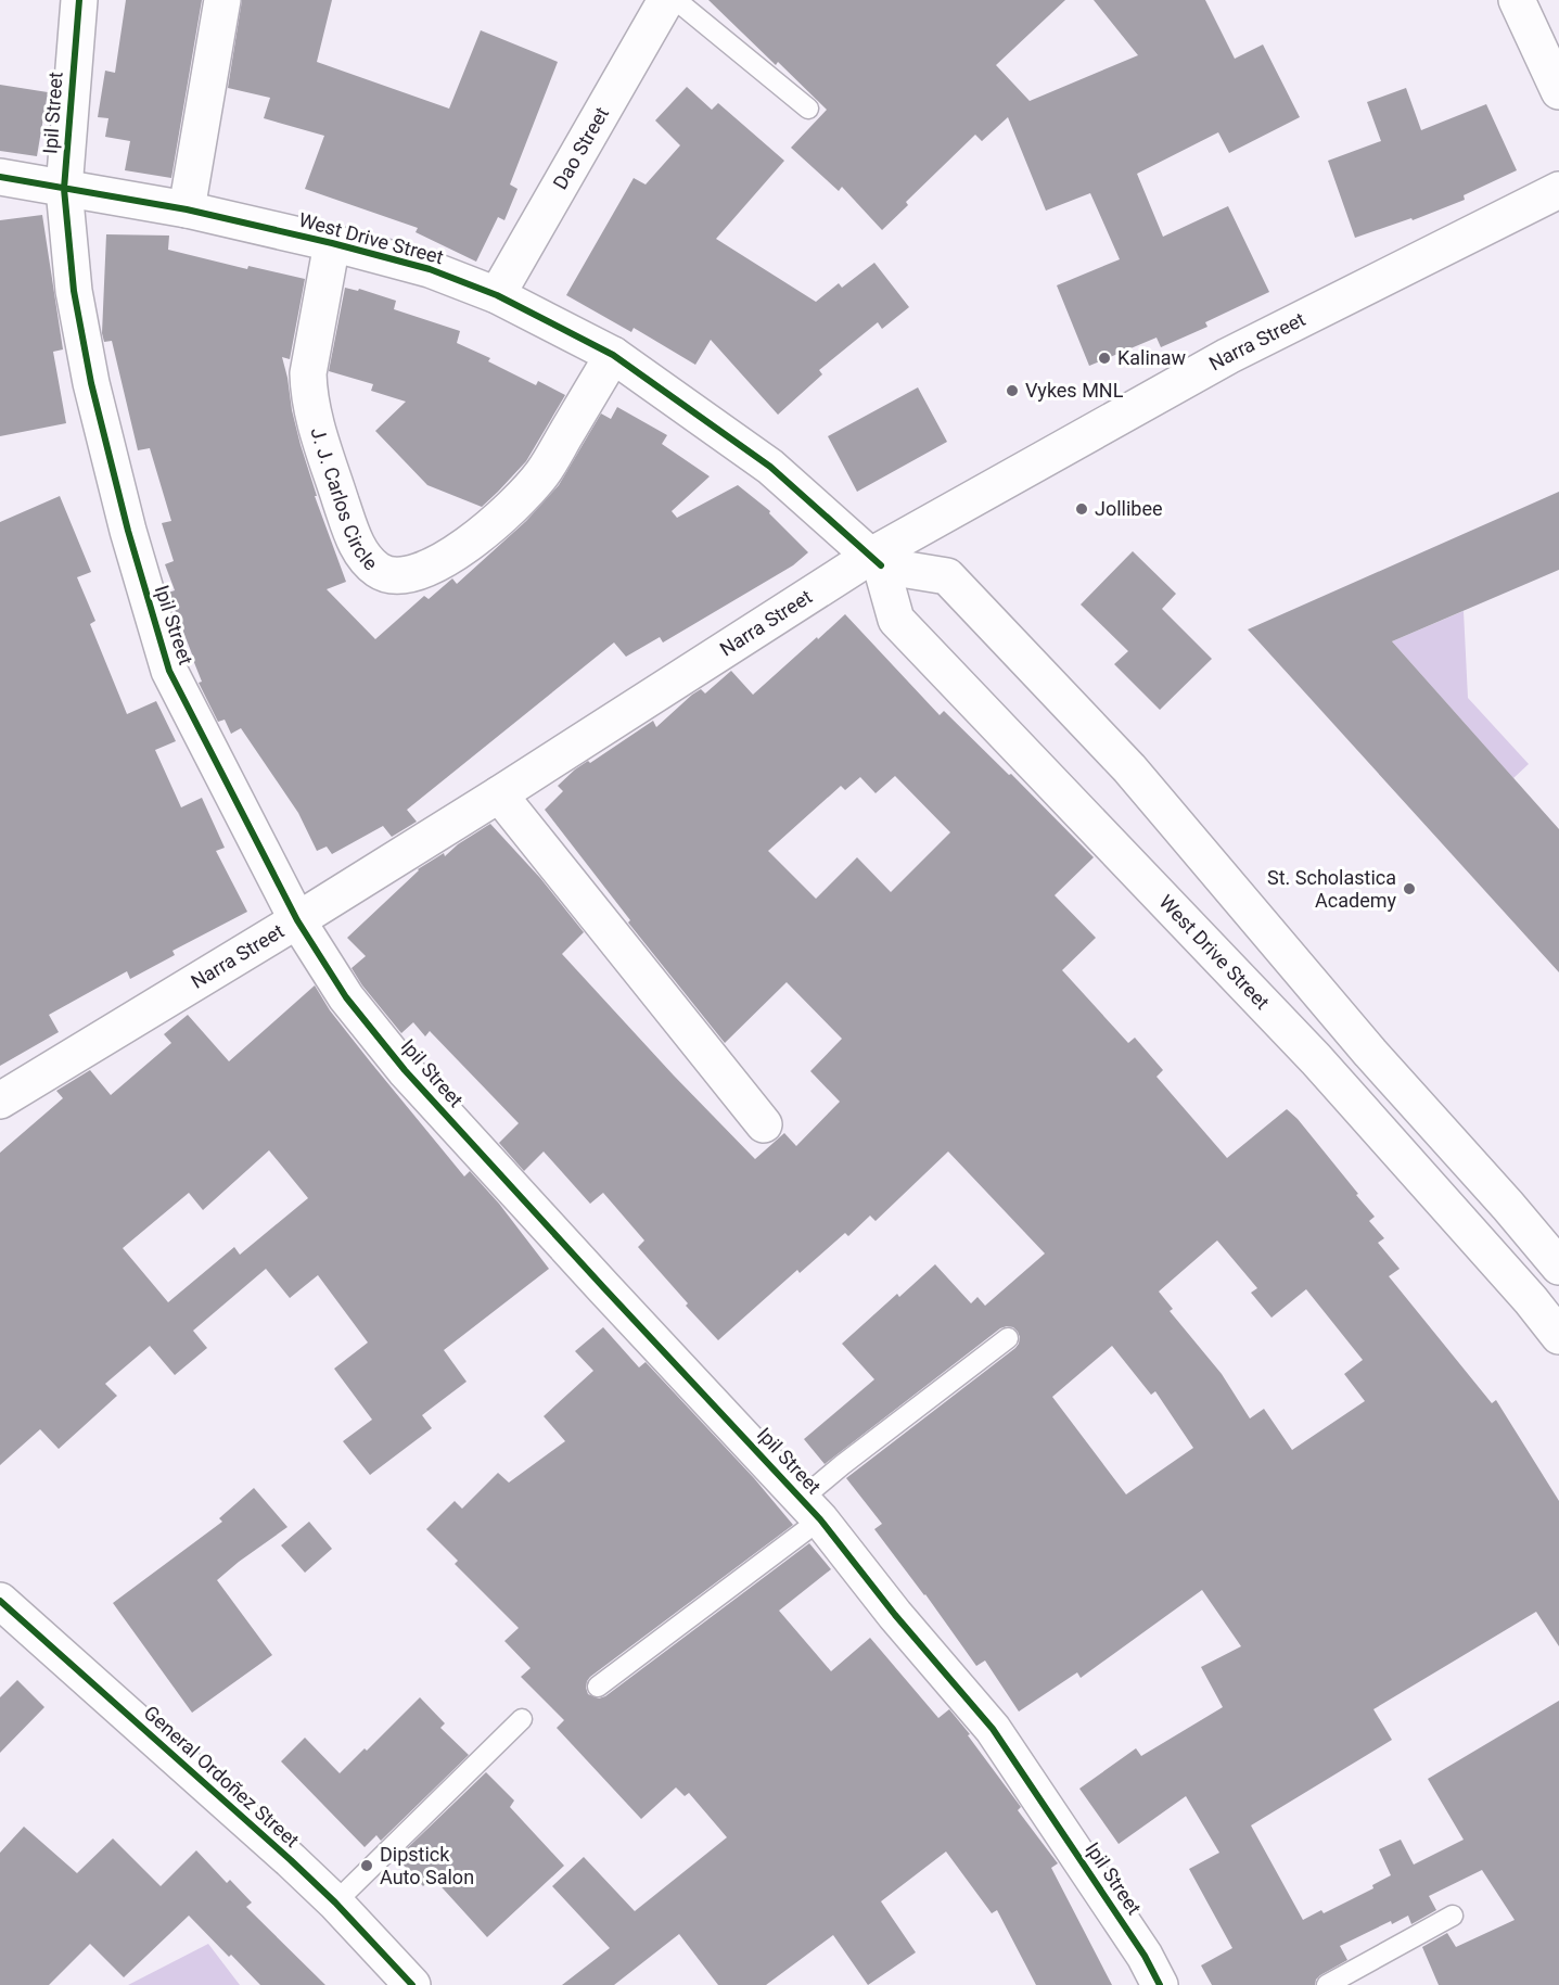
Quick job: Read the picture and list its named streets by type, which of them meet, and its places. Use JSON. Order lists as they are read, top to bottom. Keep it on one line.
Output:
{"streets":{"street":["Ipil Street","Dao Street","West Drive Street","Narra Street","J. J. Carlos Circle","General Ordoñez Street"]},"crossings":[["Ipil Street","West Drive Street"],["Ipil Street","Narra Street"],["Dao Street","West Drive Street"],["West Drive Street","Narra Street"],["West Drive Street","J. J. Carlos Circle"]],"places":["Kalinaw","Vykes MNL","Jollibee","St. Scholastica Academy","Dipstick Auto Salon"]}
